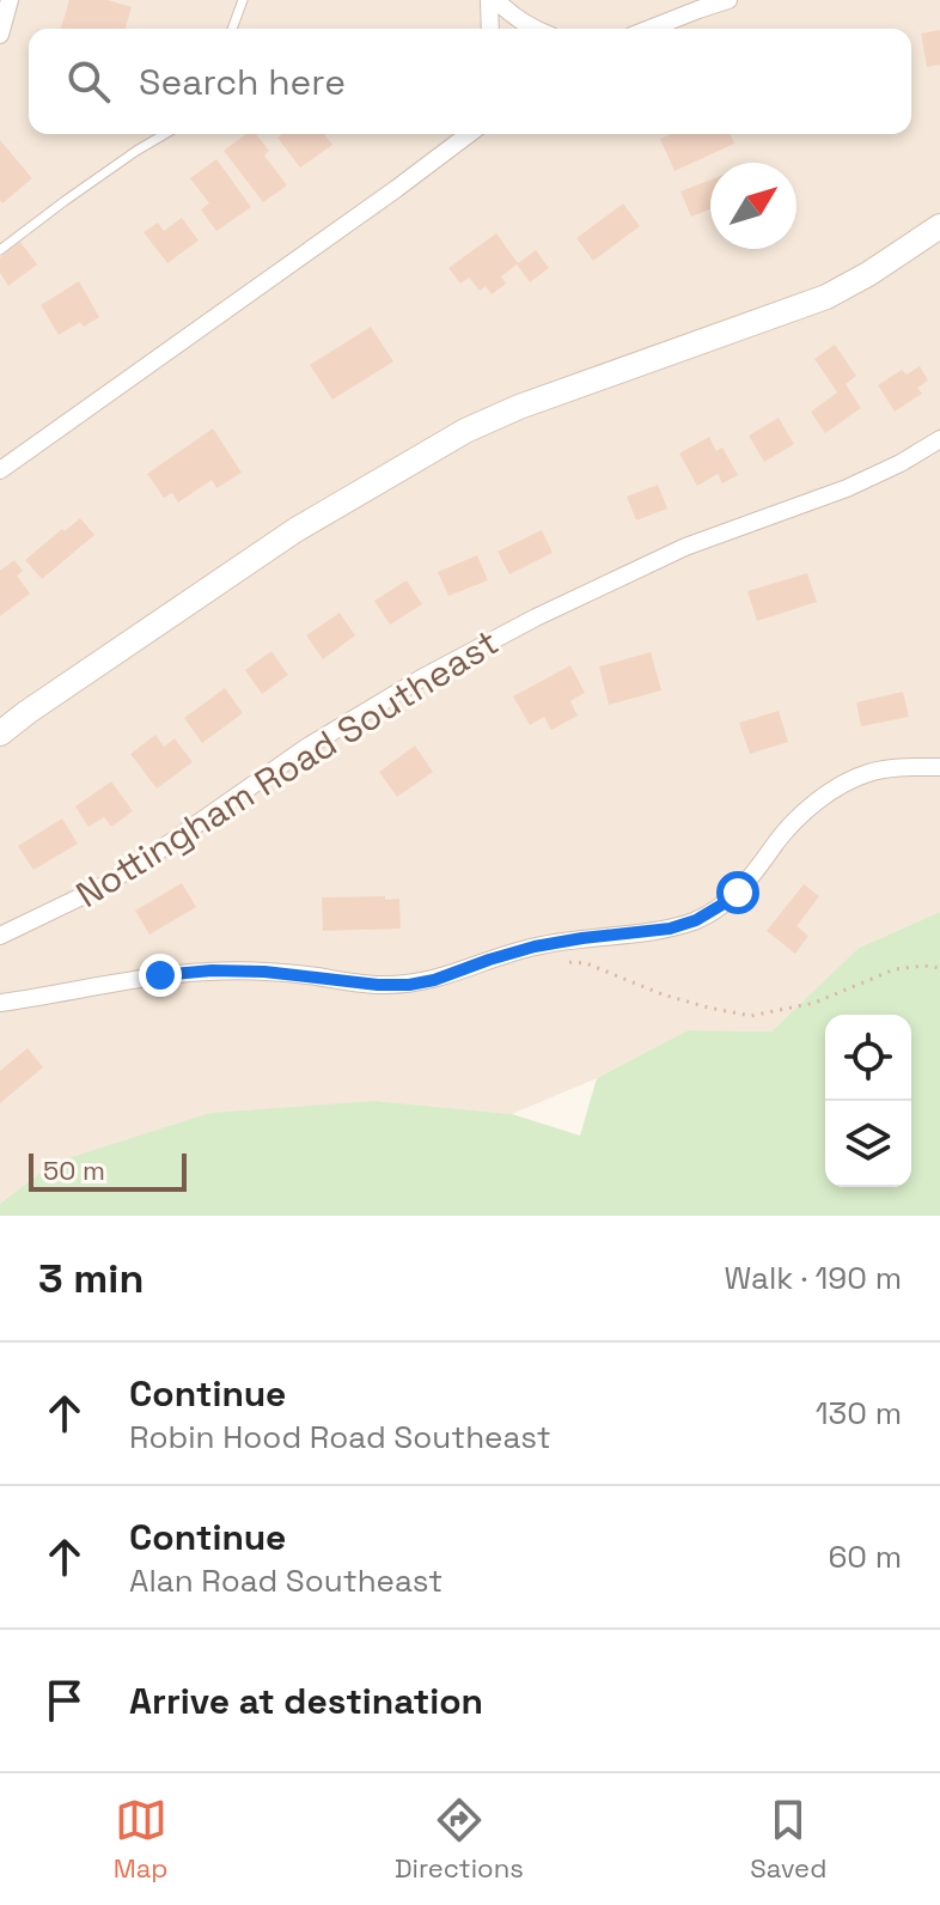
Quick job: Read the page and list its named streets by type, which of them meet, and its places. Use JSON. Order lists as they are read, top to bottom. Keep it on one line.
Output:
{"streets":{"street":["Nottingham Road Southeast"]},"scale_bar":"50 m","north":"top right","page":{"search":"Search here","scale":"50 m","heading":["3 min","Walk · 190 m"],"list":[["Continue","Robin Hood Road Southeast","130 m"],["Continue","Alan Road Southeast","60 m"],"Arrive at destination"],"nav":["Map","Directions","Saved"]}}
